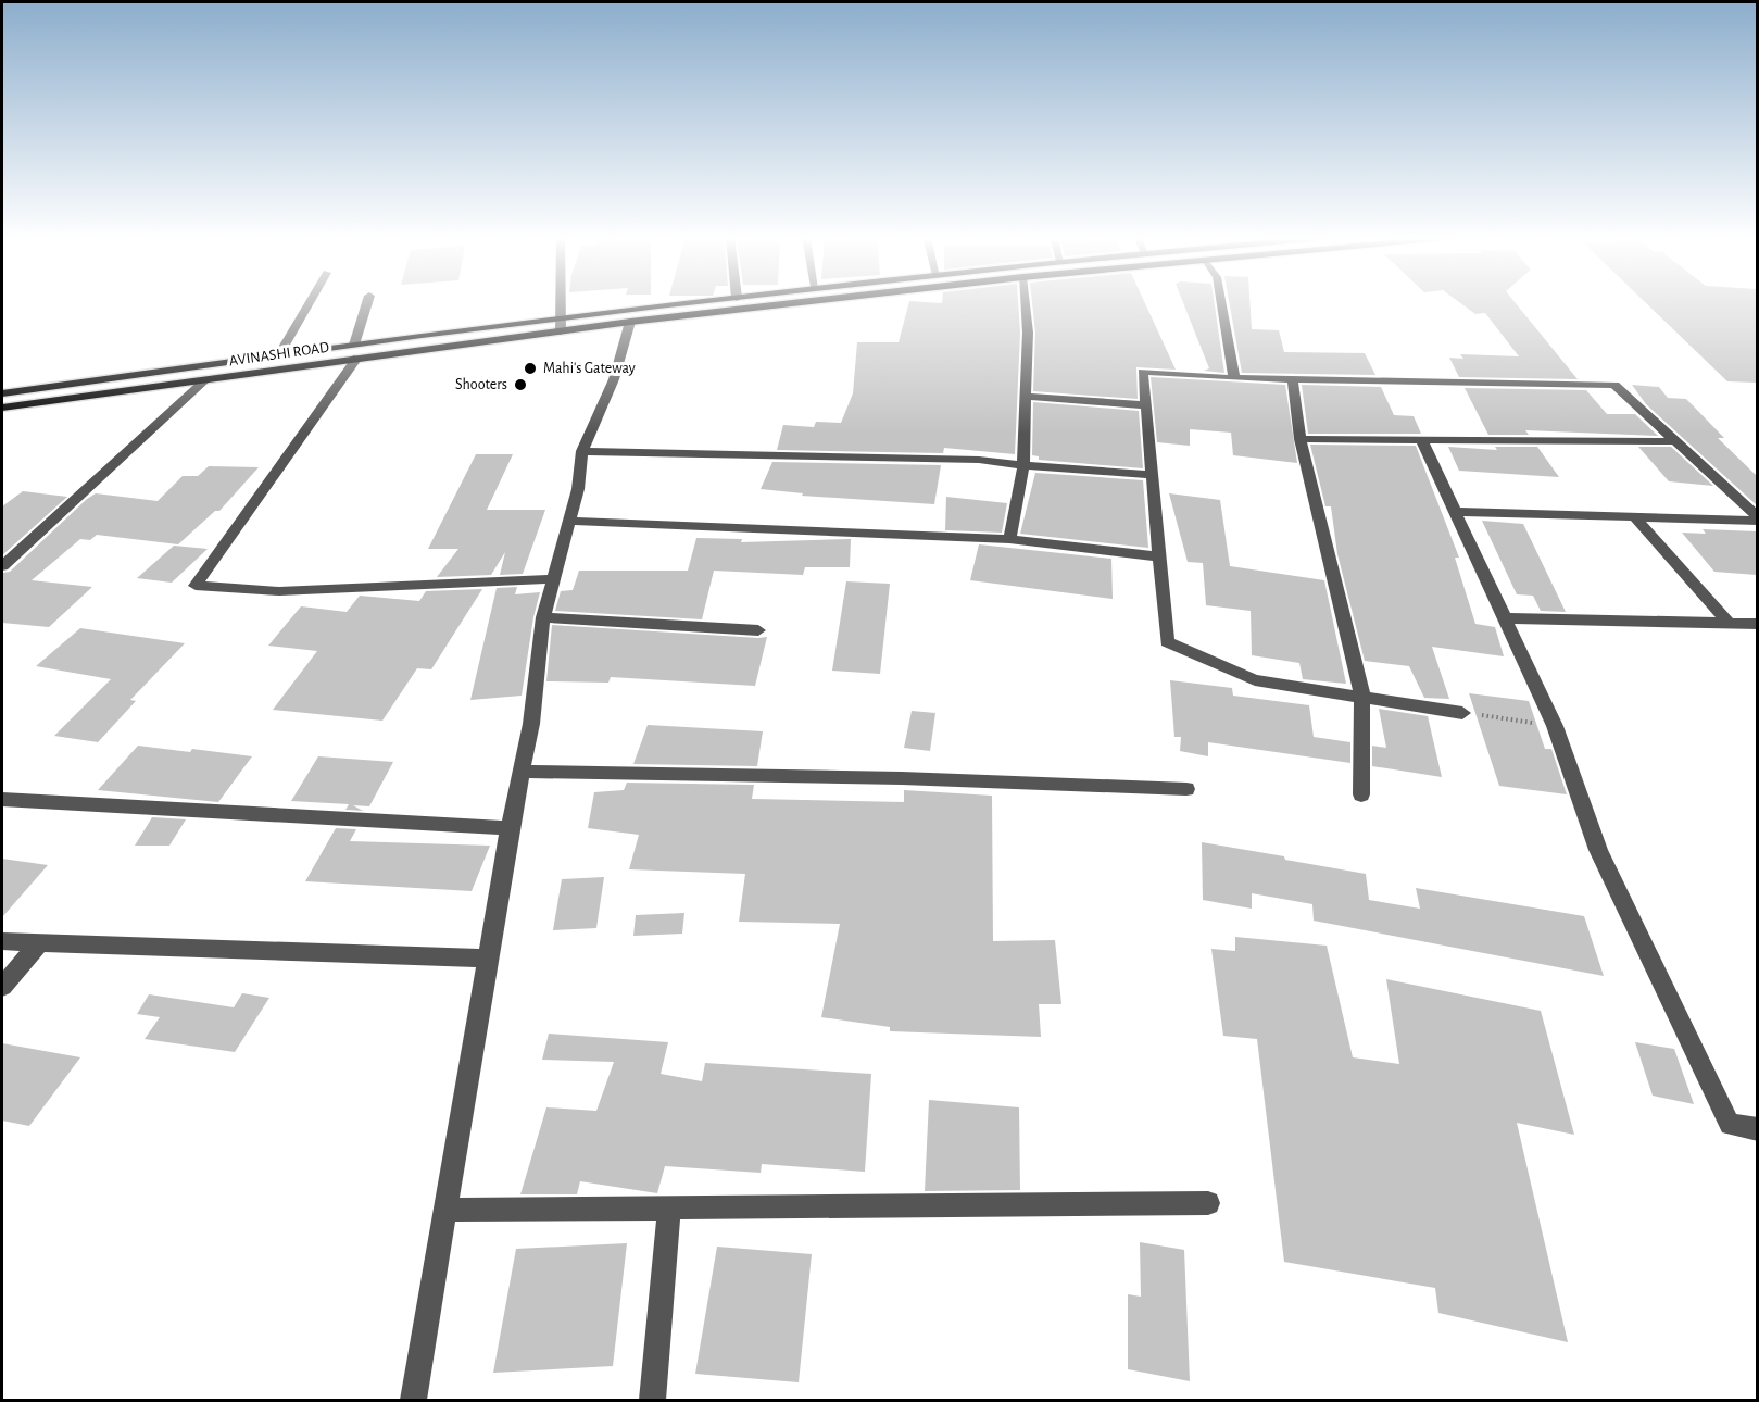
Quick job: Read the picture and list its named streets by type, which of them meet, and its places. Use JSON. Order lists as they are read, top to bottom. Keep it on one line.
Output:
{"streets":{"main road":["AVINASHI ROAD"]},"places":["Mahi's Gateway","Shooters"]}
